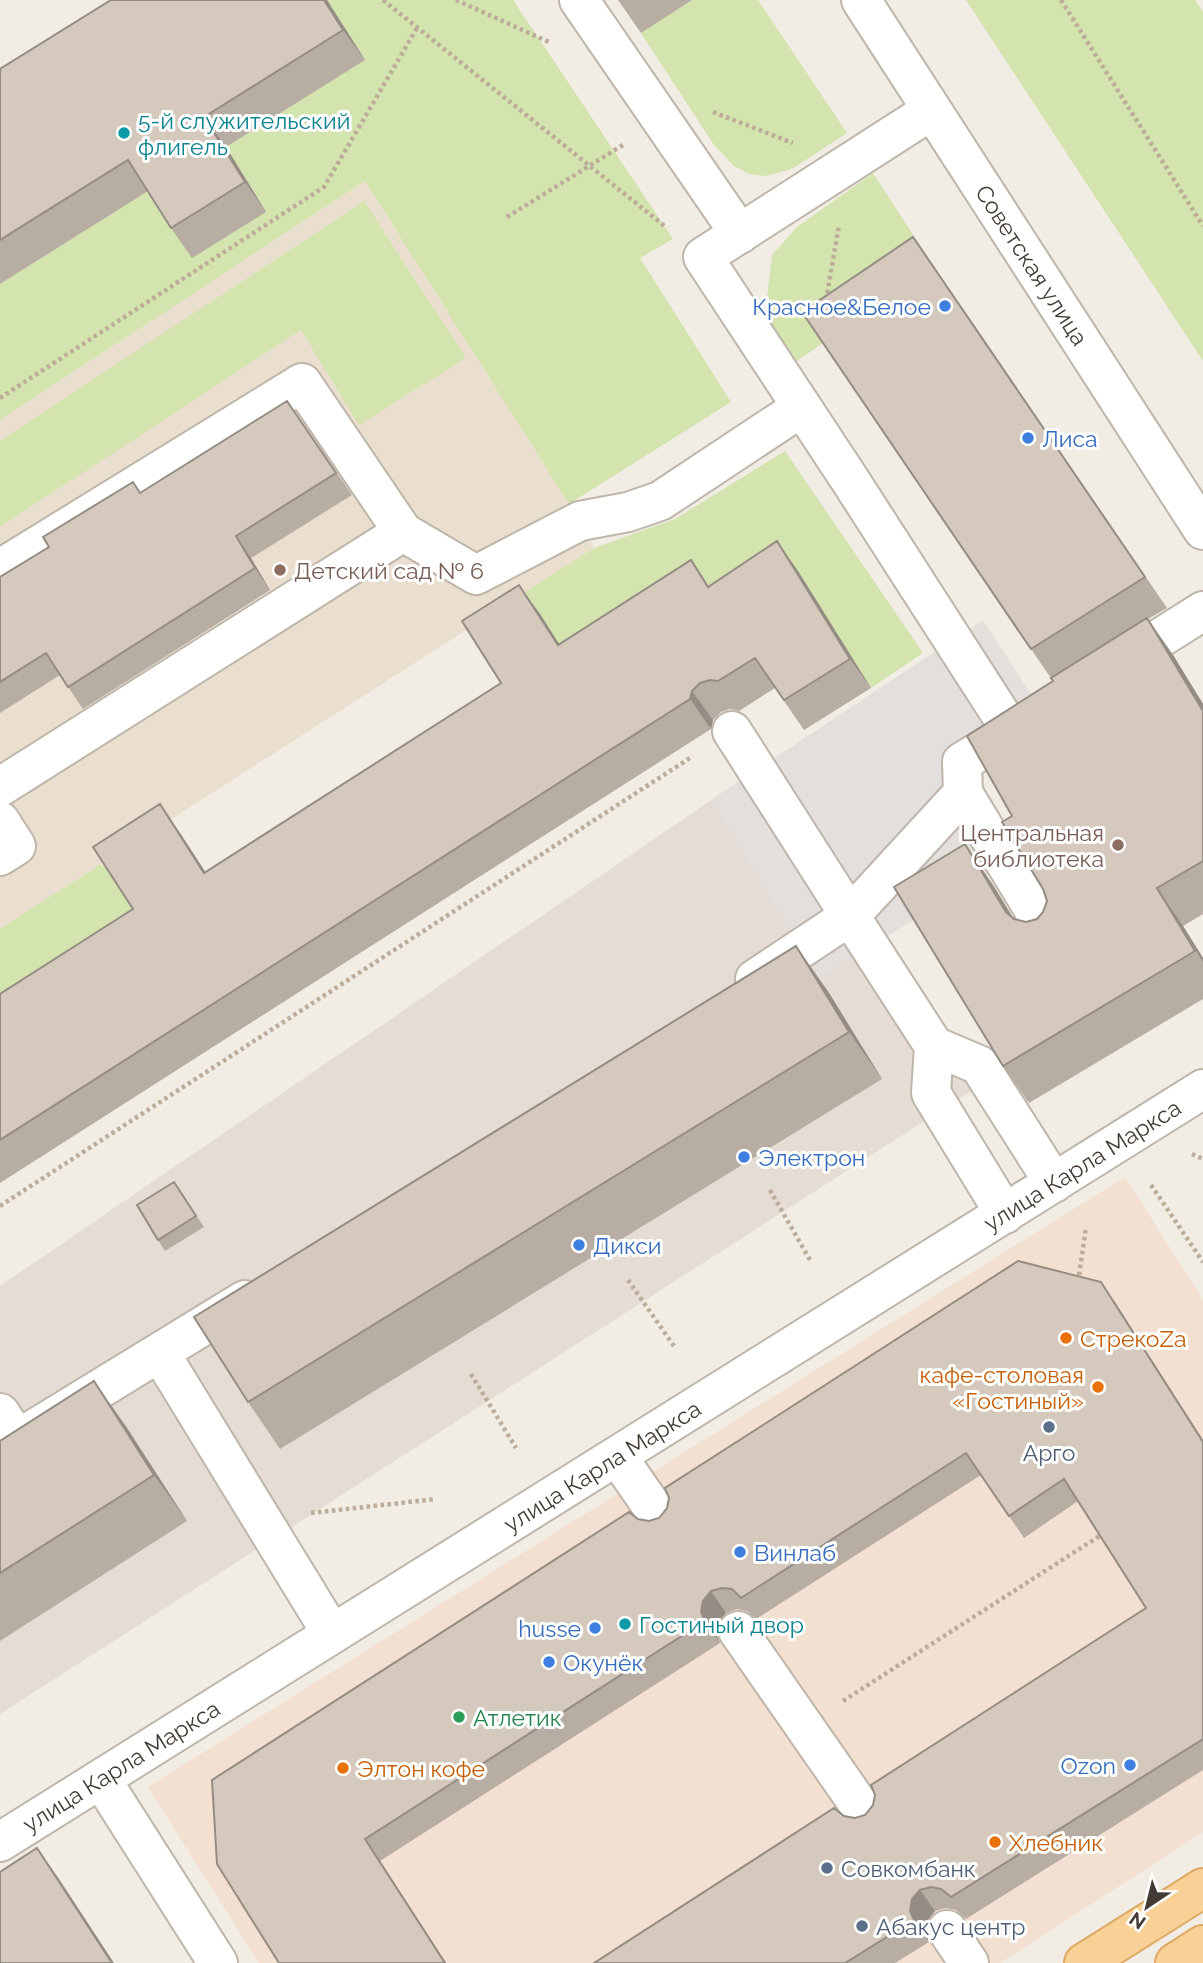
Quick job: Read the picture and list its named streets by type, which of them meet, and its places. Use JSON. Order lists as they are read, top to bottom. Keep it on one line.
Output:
{"streets":{"street":["Советская улица","улица Карла Маркса"]},"places":["5-й служительский флигель","Красное&Белое","Лиса","Детский сад № 6","Центральная библиотека","Электрон","Дикси","СтрекоZа","кафе-столовая «Гостиный»","Арго","Винлаб","Гостиный двор","husse","Окунёк","Атлетик","Ozon","Элтон кофе","Хлебник","Совкомбанк","Абакус центр"],"north":"bottom left"}
